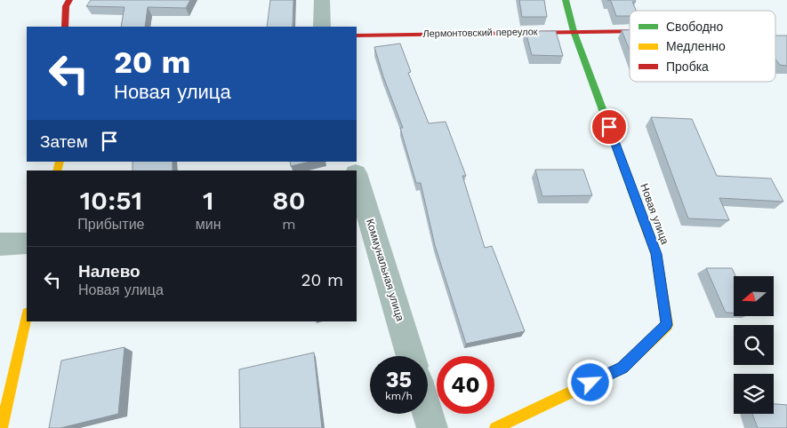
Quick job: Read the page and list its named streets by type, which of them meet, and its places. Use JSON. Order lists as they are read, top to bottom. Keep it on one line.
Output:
{"streets":{"street":["Лермонтовский переулок","Новая улица","Коммунальная улица"]},"crossings":[["Лермонтовский переулок","Новая улица"]],"legend":["Свободно","Медленно","Пробка"],"north":"left","page":{"turn":["20 m","Новая улица"],"then":"Затем","eta":["10:51","Прибытие","1","мин","80","m"],"list":[{"name":"Налево","note":"Новая улица","value":"20 m"}],"speed":"35 km/h","limit":"40"}}
